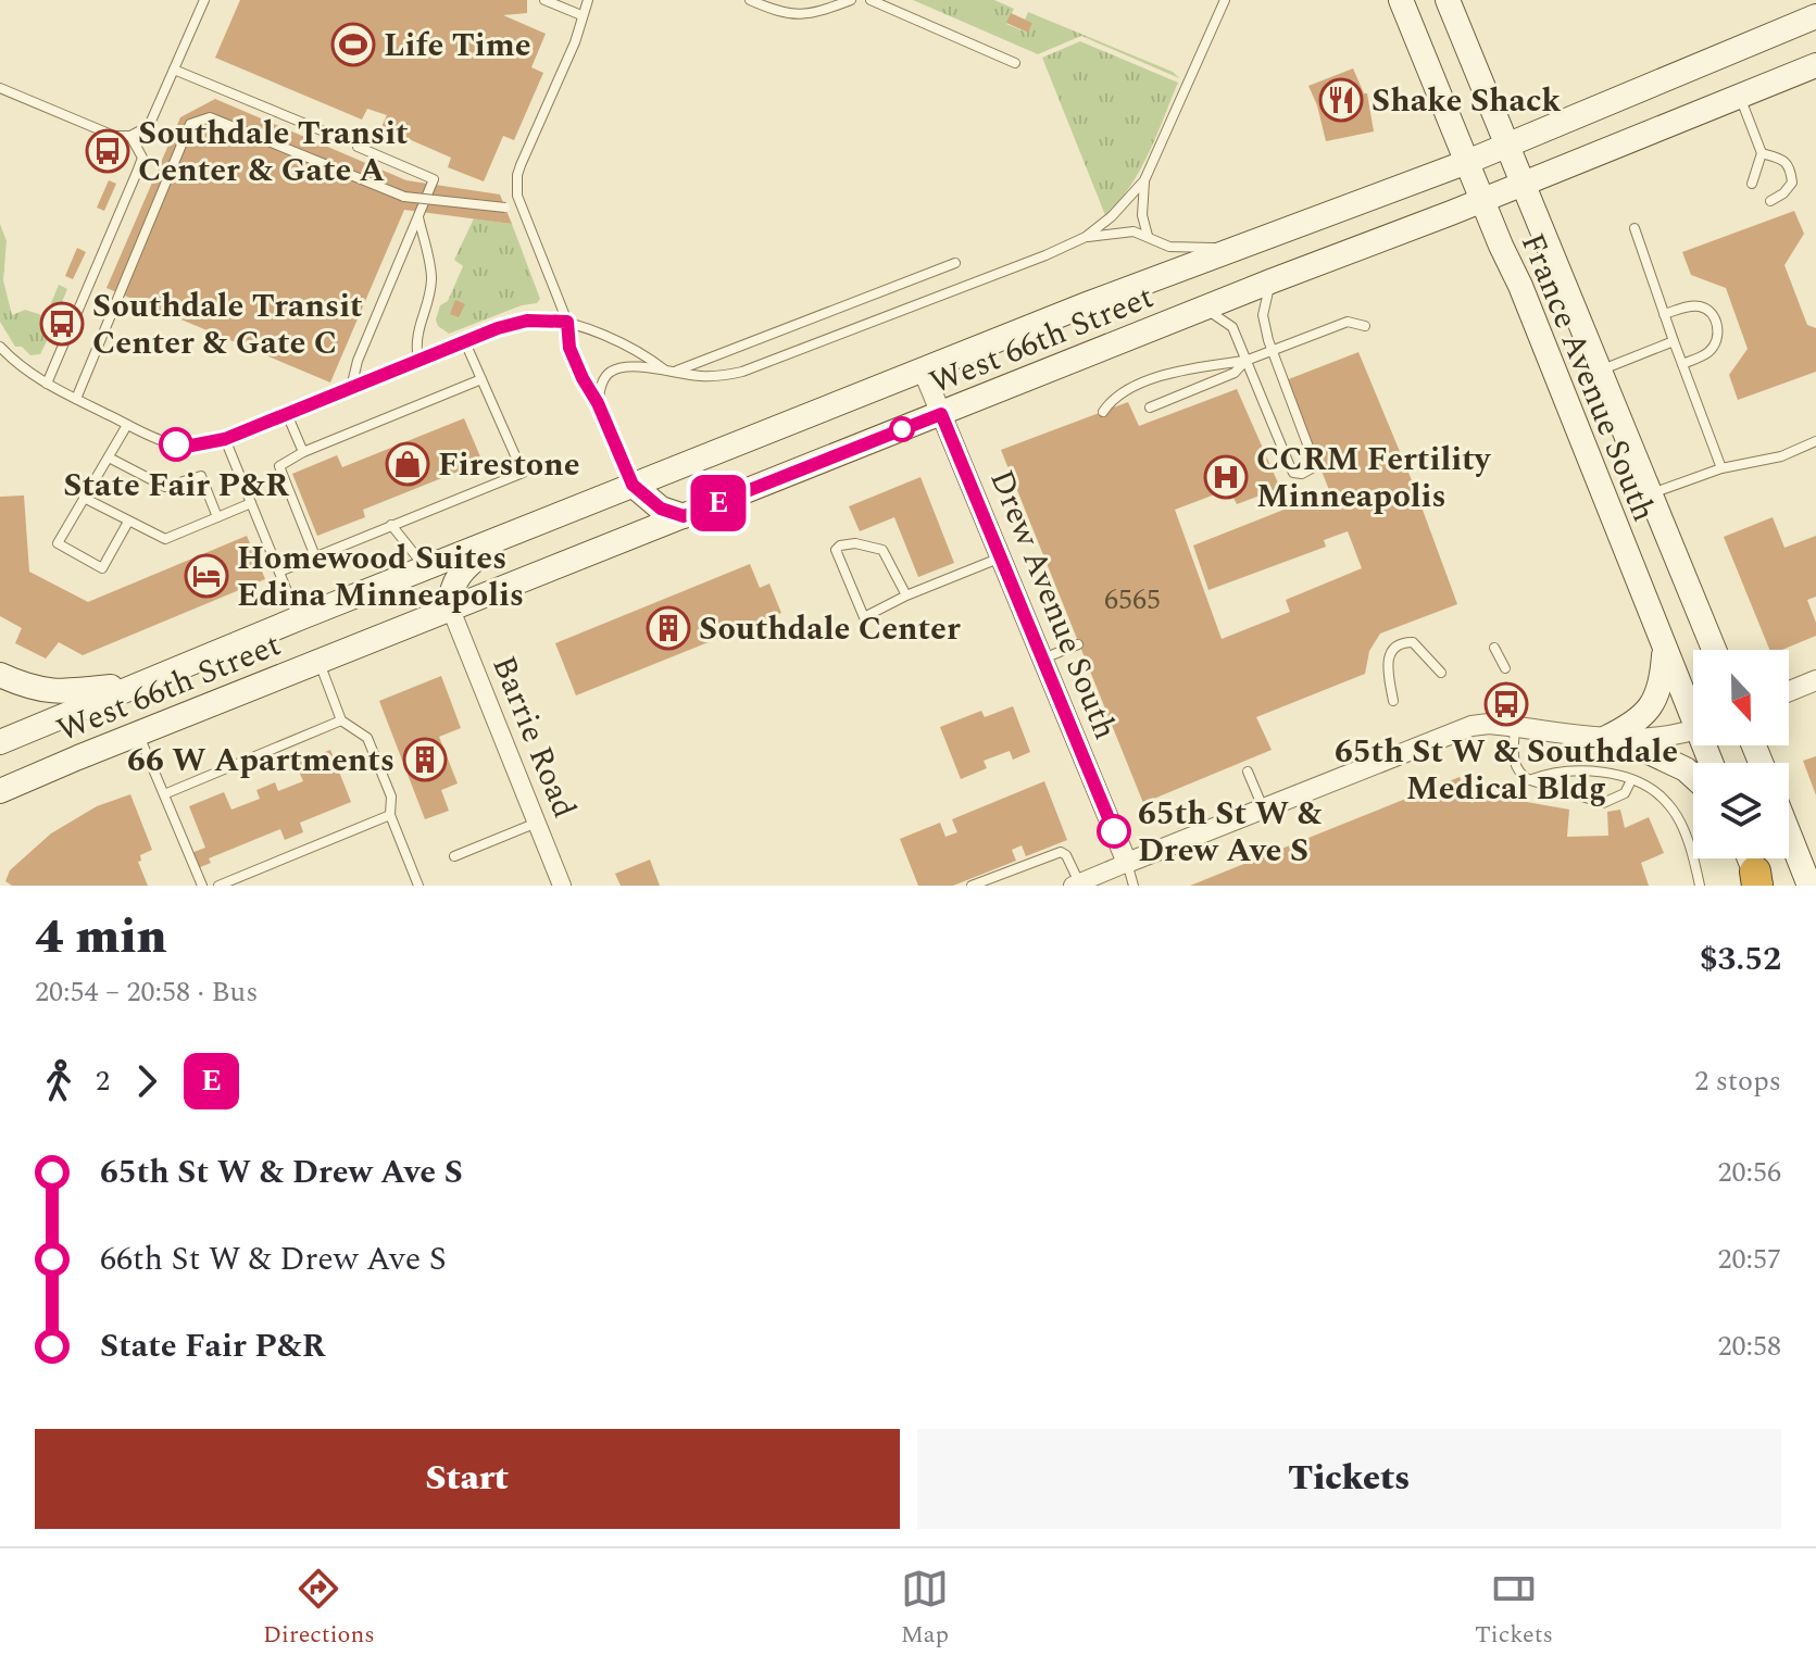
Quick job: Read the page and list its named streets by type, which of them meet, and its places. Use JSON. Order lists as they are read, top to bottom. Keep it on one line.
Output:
{"streets":{"main road":["West 66th Street","France Avenue South"],"street":["Drew Avenue South","Barrie Road"]},"crossings":[["West 66th Street","France Avenue South"],["West 66th Street","Drew Avenue South"],["West 66th Street","Barrie Road"]],"places":{"sports":["Life Time"],"restaurant":["Shake Shack"],"bus stop":["Southdale Transit Center & Gate A","Southdale Transit Center & Gate C","65th St W & Southdale Medical Bldg"],"other":["State Fair P&R","65th St W & Drew Ave S"],"shop":["Firestone"],"hospital":["CCRM Fertility Minneapolis"],"hotel":["Homewood Suites Edina Minneapolis"],"building":["Southdale Center","66 W Apartments"]},"lines":["bus line E"],"house_numbers":["6565"],"north":"bottom","page":{"on_map":"E","heading":["4 min","20:54 – 20:58 · Bus","$3.52"],"legs":["2","E","2 stops"],"list":[{"name":"65th St W & Drew Ave S","value":"20:56"},{"name":"66th St W & Drew Ave S","value":"20:57"},{"name":"State Fair P&R","value":"20:58"}],"buttons":["Start","Tickets"],"tabs":["Directions","Map","Tickets"]}}
